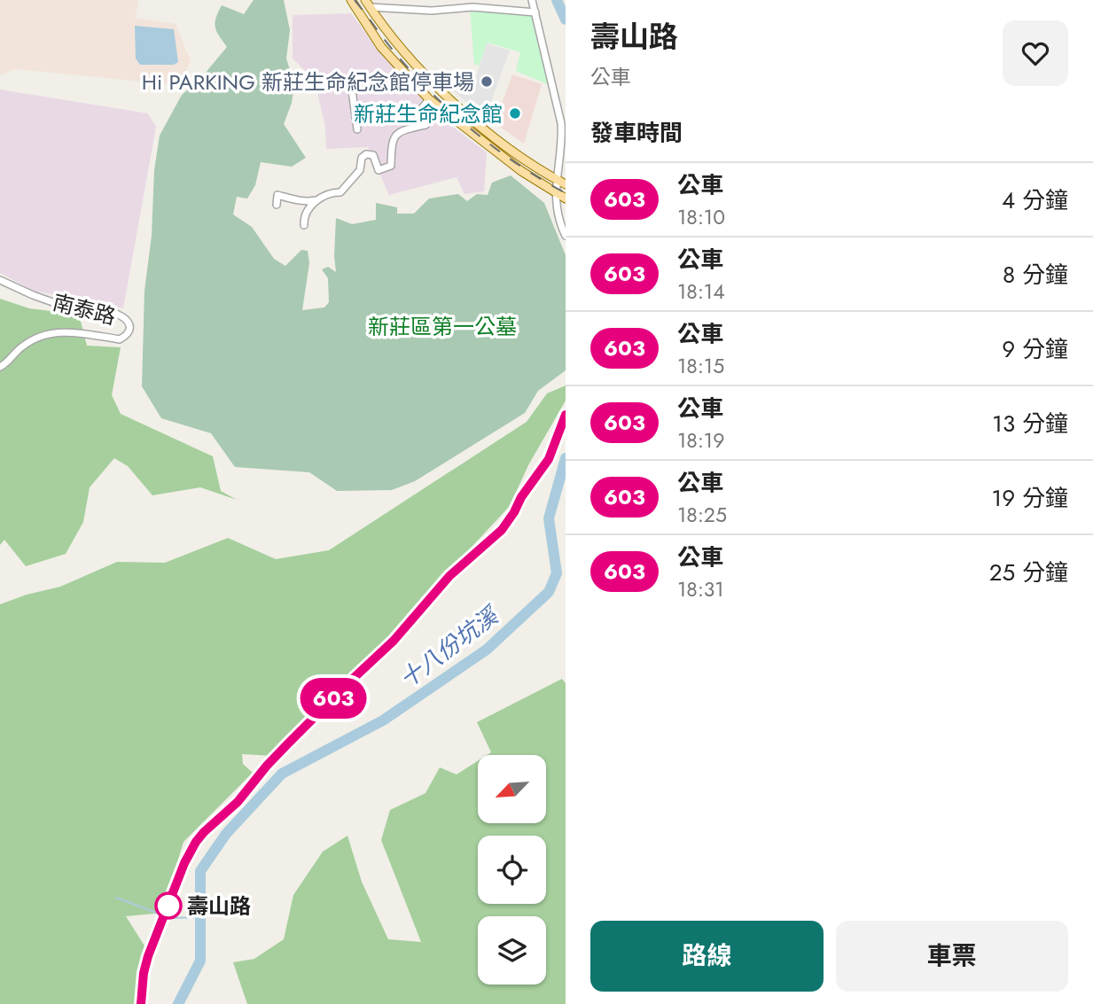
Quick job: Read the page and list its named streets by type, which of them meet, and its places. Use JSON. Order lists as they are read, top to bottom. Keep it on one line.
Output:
{"streets":{"street":["南泰路"]},"water":["十八份坑溪"],"parks":["新莊區第一公墓"],"places":["Hi PARKING 新莊生命紀念館停車場","新莊生命紀念館","壽山路"],"lines":["bus line 603"],"north":"bottom left","page":{"on_map":"603","heading":[["壽山路","公車"],"發車時間"],"list":[{"mark":"603","name":"公車","note":"18:10","value":"4 分鐘"},{"mark":"603","name":"公車","note":"18:14","value":"8 分鐘"},{"mark":"603","name":"公車","note":"18:15","value":"9 分鐘"},{"mark":"603","name":"公車","note":"18:19","value":"13 分鐘"},{"mark":"603","name":"公車","note":"18:25","value":"19 分鐘"},{"mark":"603","name":"公車","note":"18:31","value":"25 分鐘"}],"buttons":["路線","車票"]}}
